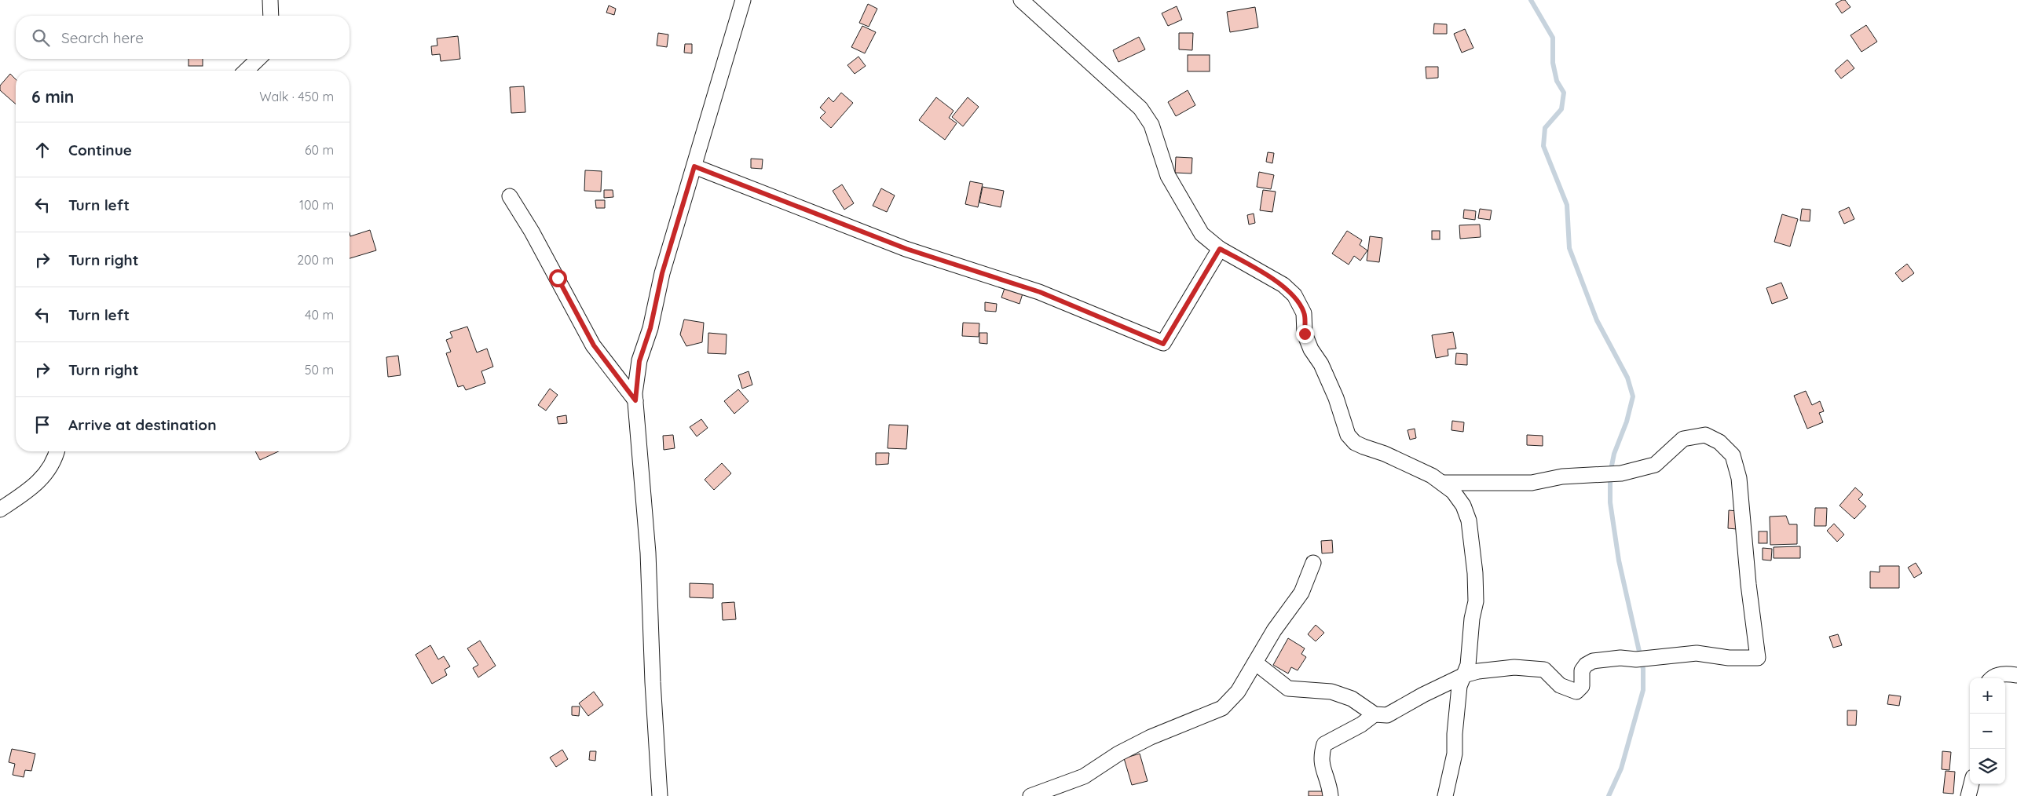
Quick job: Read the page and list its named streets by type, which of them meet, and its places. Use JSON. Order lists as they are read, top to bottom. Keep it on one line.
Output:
{"page":{"search":"Search here","heading":["6 min","Walk · 450 m"],"list":[["Continue","60 m"],["Turn left","100 m"],["Turn right","200 m"],["Turn left","40 m"],["Turn right","50 m"],"Arrive at destination"],"map_buttons":["+","−"]}}
